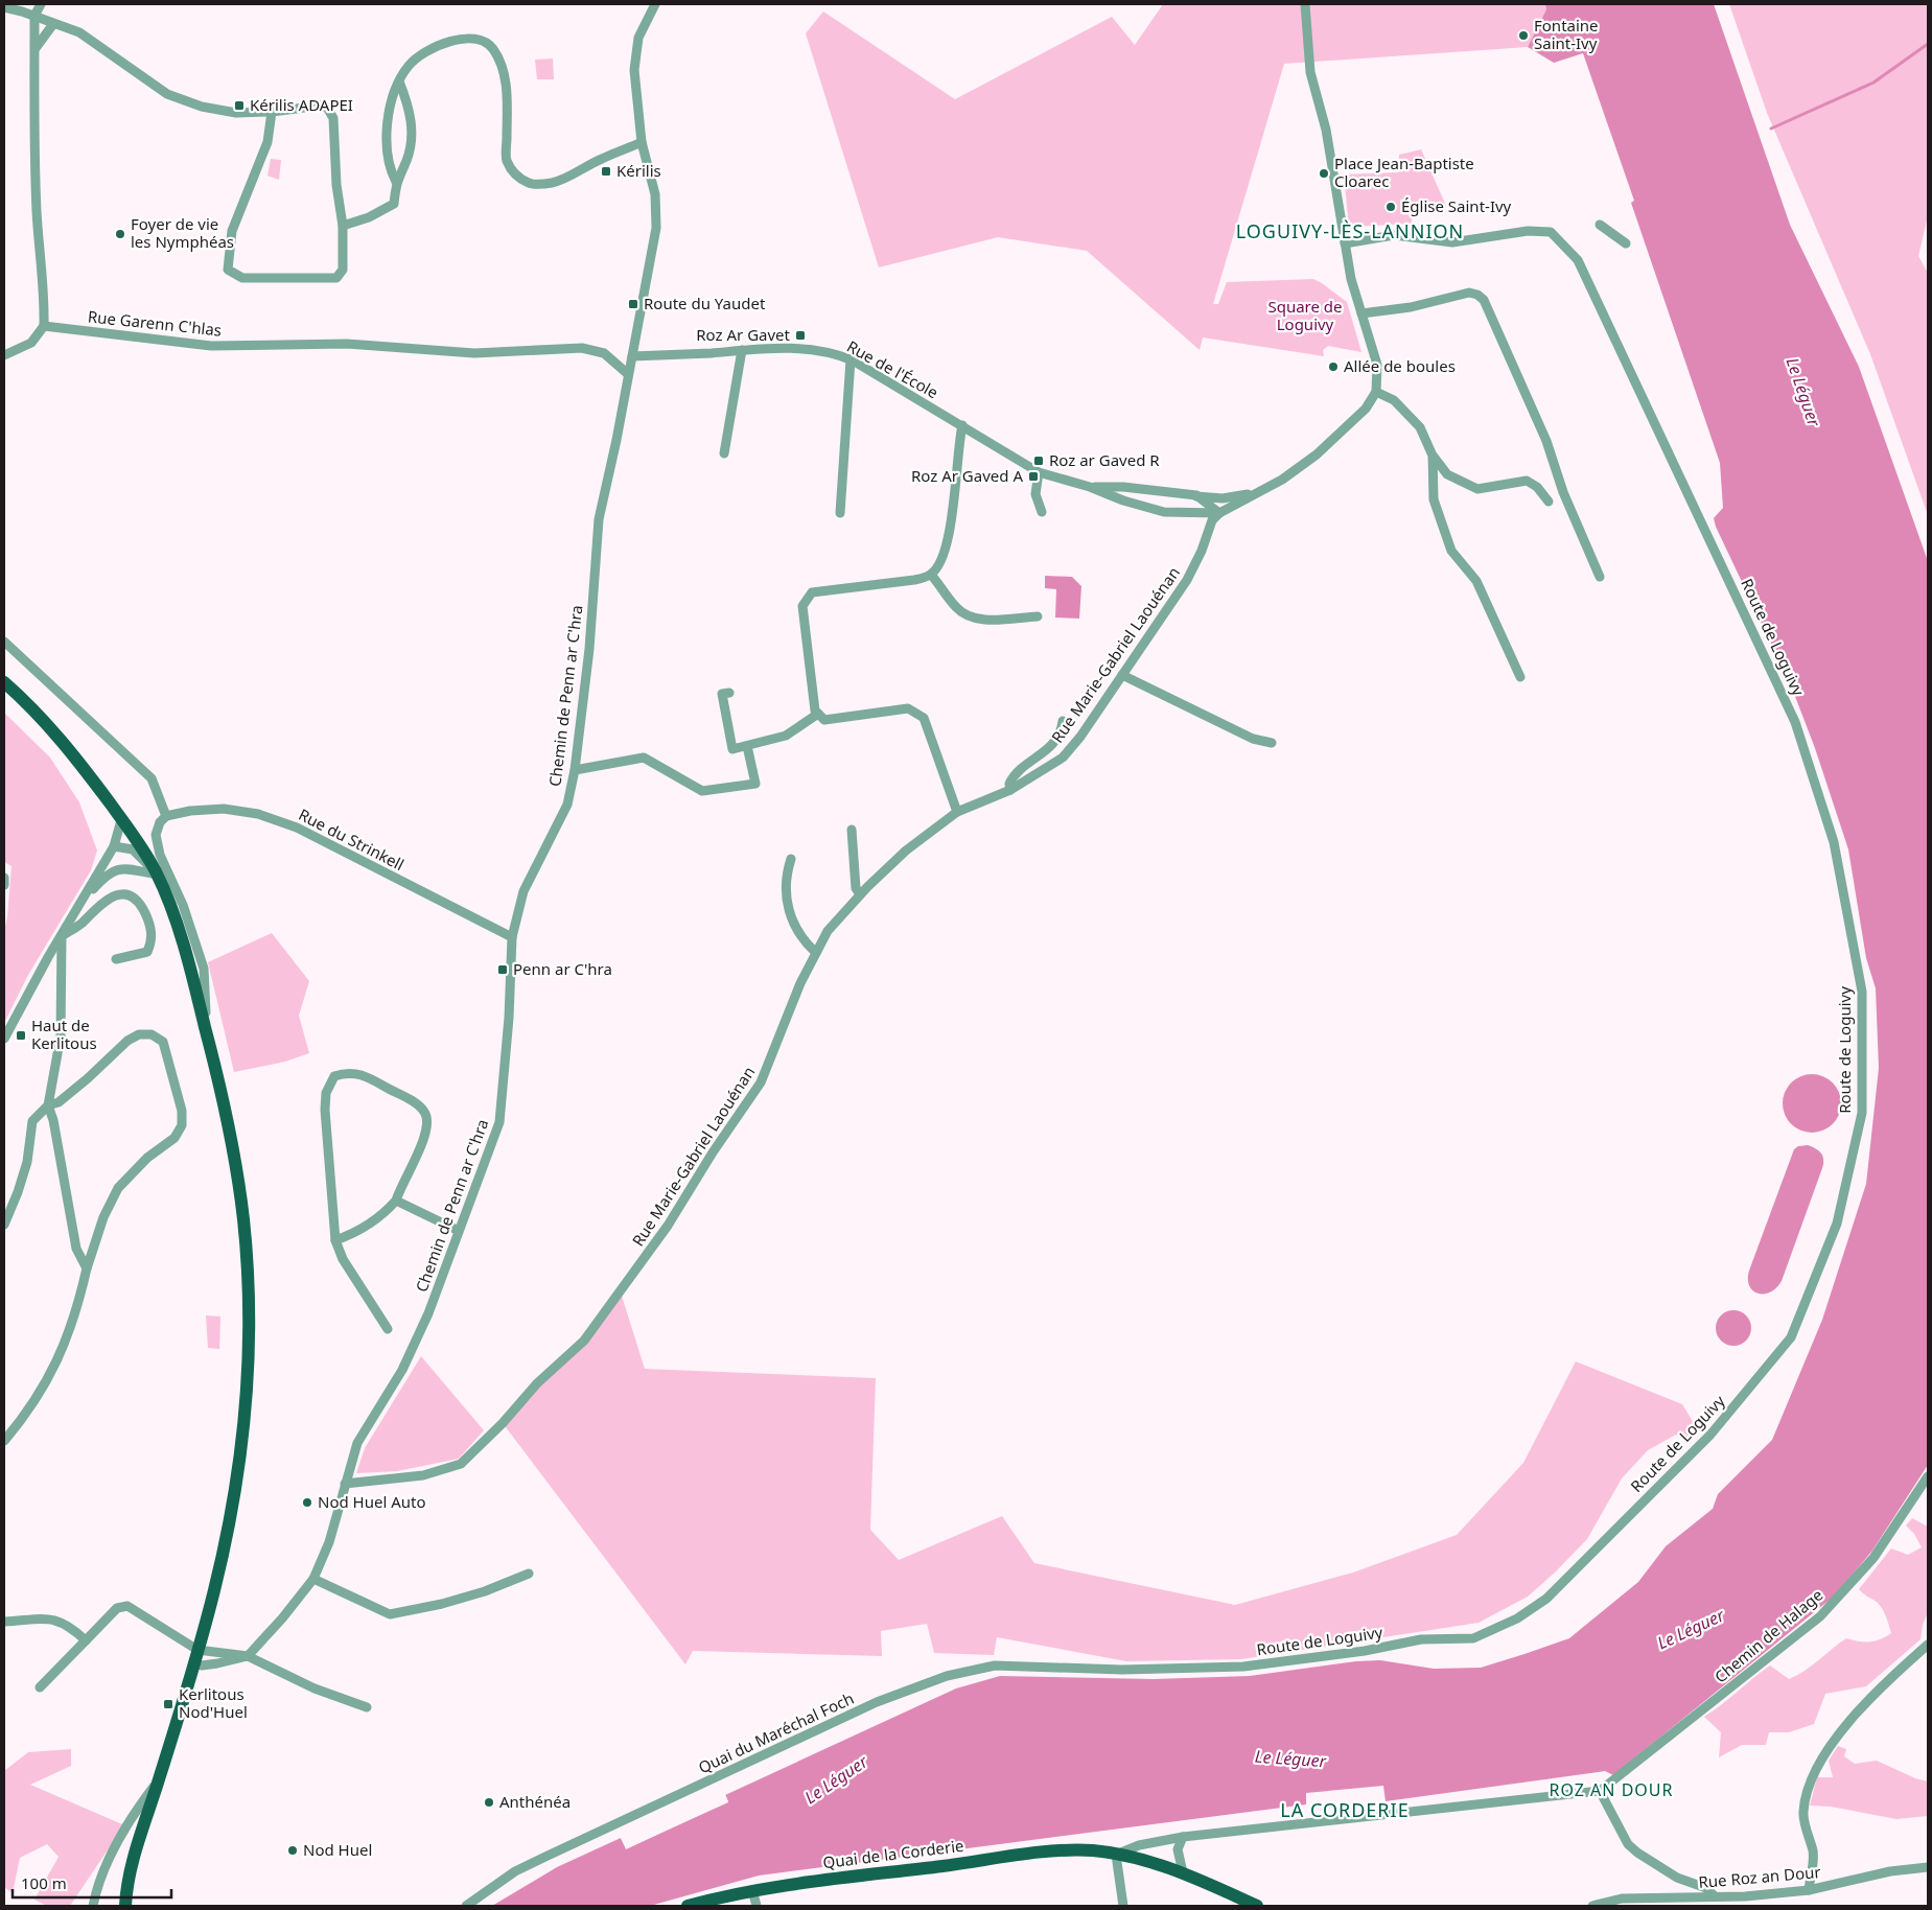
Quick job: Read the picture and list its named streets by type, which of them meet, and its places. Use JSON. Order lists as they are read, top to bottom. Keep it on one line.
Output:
{"streets":{"main road":["Quai de la Corderie"],"street":["Rue Garenn C'hlas","Rue de l'École","Route de Loguivy","Rue Marie-Gabriel Laouénan","Chemin de Penn ar C'hra","Rue du Strinkell","Chemin de Halage","Quai du Maréchal Foch","Rue Roz an Dour"]},"crossings":[["Rue Garenn C'hlas","Chemin de Penn ar C'hra"],["Rue de l'École","Rue Marie-Gabriel Laouénan"],["Rue de l'École","Chemin de Penn ar C'hra"],["Route de Loguivy","Quai du Maréchal Foch"],["Rue Marie-Gabriel Laouénan","Chemin de Penn ar C'hra"],["Chemin de Penn ar C'hra","Rue du Strinkell"]],"districts":["LOGUIVY-LÈS-LANNION","ROZ AN DOUR","LA CORDERIE"],"water":["Le Léguer"],"parks":["Square de Loguivy"],"places":{"other":["Fontaine Saint-Ivy","Place Jean-Baptiste Cloarec","Église Saint-Ivy","Foyer de vie les Nymphéas","Allée de boules","Nod Huel Auto","Anthénéa","Nod Huel"],"transit":["Kérilis ADAPEI","Kérilis","Route du Yaudet","Roz Ar Gavet","Roz ar Gaved R","Roz Ar Gaved A","Penn ar C'hra","Haut de Kerlitous","Kerlitous Nod'Huel"]},"scale_bar":"100 m"}
